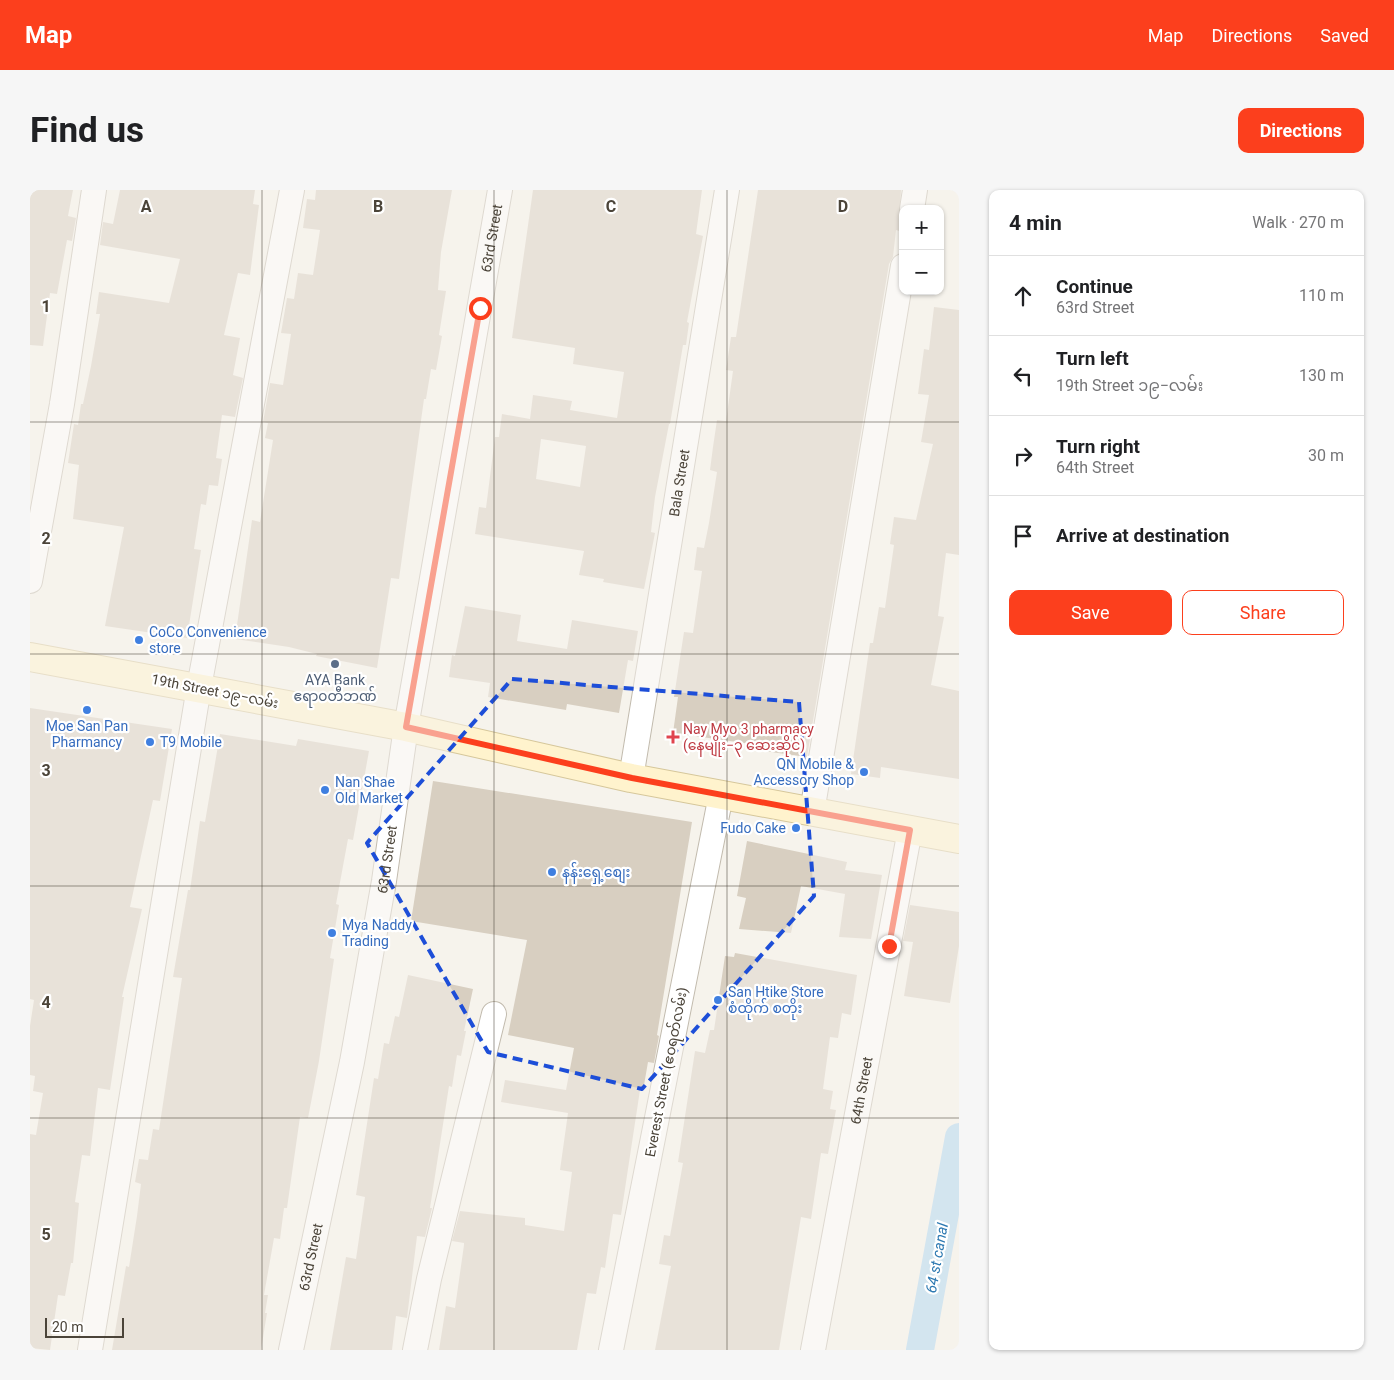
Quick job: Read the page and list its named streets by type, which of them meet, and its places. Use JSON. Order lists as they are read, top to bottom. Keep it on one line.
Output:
{"streets":{"street":["63rd Street","Bala Street","19th Street ၁၉−လမ်း","Everest Street (ဧ၀ရတ်လမ်း)","64th Street"]},"crossings":[["63rd Street","19th Street ၁၉−လမ်း"],["Bala Street","19th Street ၁၉−လမ်း"],["19th Street ၁၉−လမ်း","Everest Street (ဧ၀ရတ်လမ်း)"],["19th Street ၁၉−လမ်း","64th Street"]],"water":["64 st canal"],"places":{"other":["CoCo Convenience store","AYA Bank ဧရာ၀တီဘဏ်","Moe San Pan Pharmancy","T9 Mobile","QN Mobile & Accessory Shop","Nan Shae Old Market","Fudo Cake","နန်းရှေ့စျေး","Mya Naddy Trading","San Htike Store စံထိုက် စတိုး"],"health":["Nay Myo 3 pharmacy (နေမျိုး−၃ ဆေးဆိုင်)"]},"scale_bar":"20 m","page":{"header":"Map","nav":["Map","Directions","Saved"],"buttons":["Directions",["Save","Share"]],"title":"Find us","heading":["4 min","Walk · 270 m"],"map_buttons":["+","−"],"list":[["Continue","63rd Street","110 m"],["Turn left","19th Street ၁၉−လမ်း","130 m"],["Turn right","64th Street","30 m"],"Arrive at destination"],"scale":"20 m"},"grid":{"columns":["A","B","C","D"],"rows":["1","2","3","4","5"]}}
